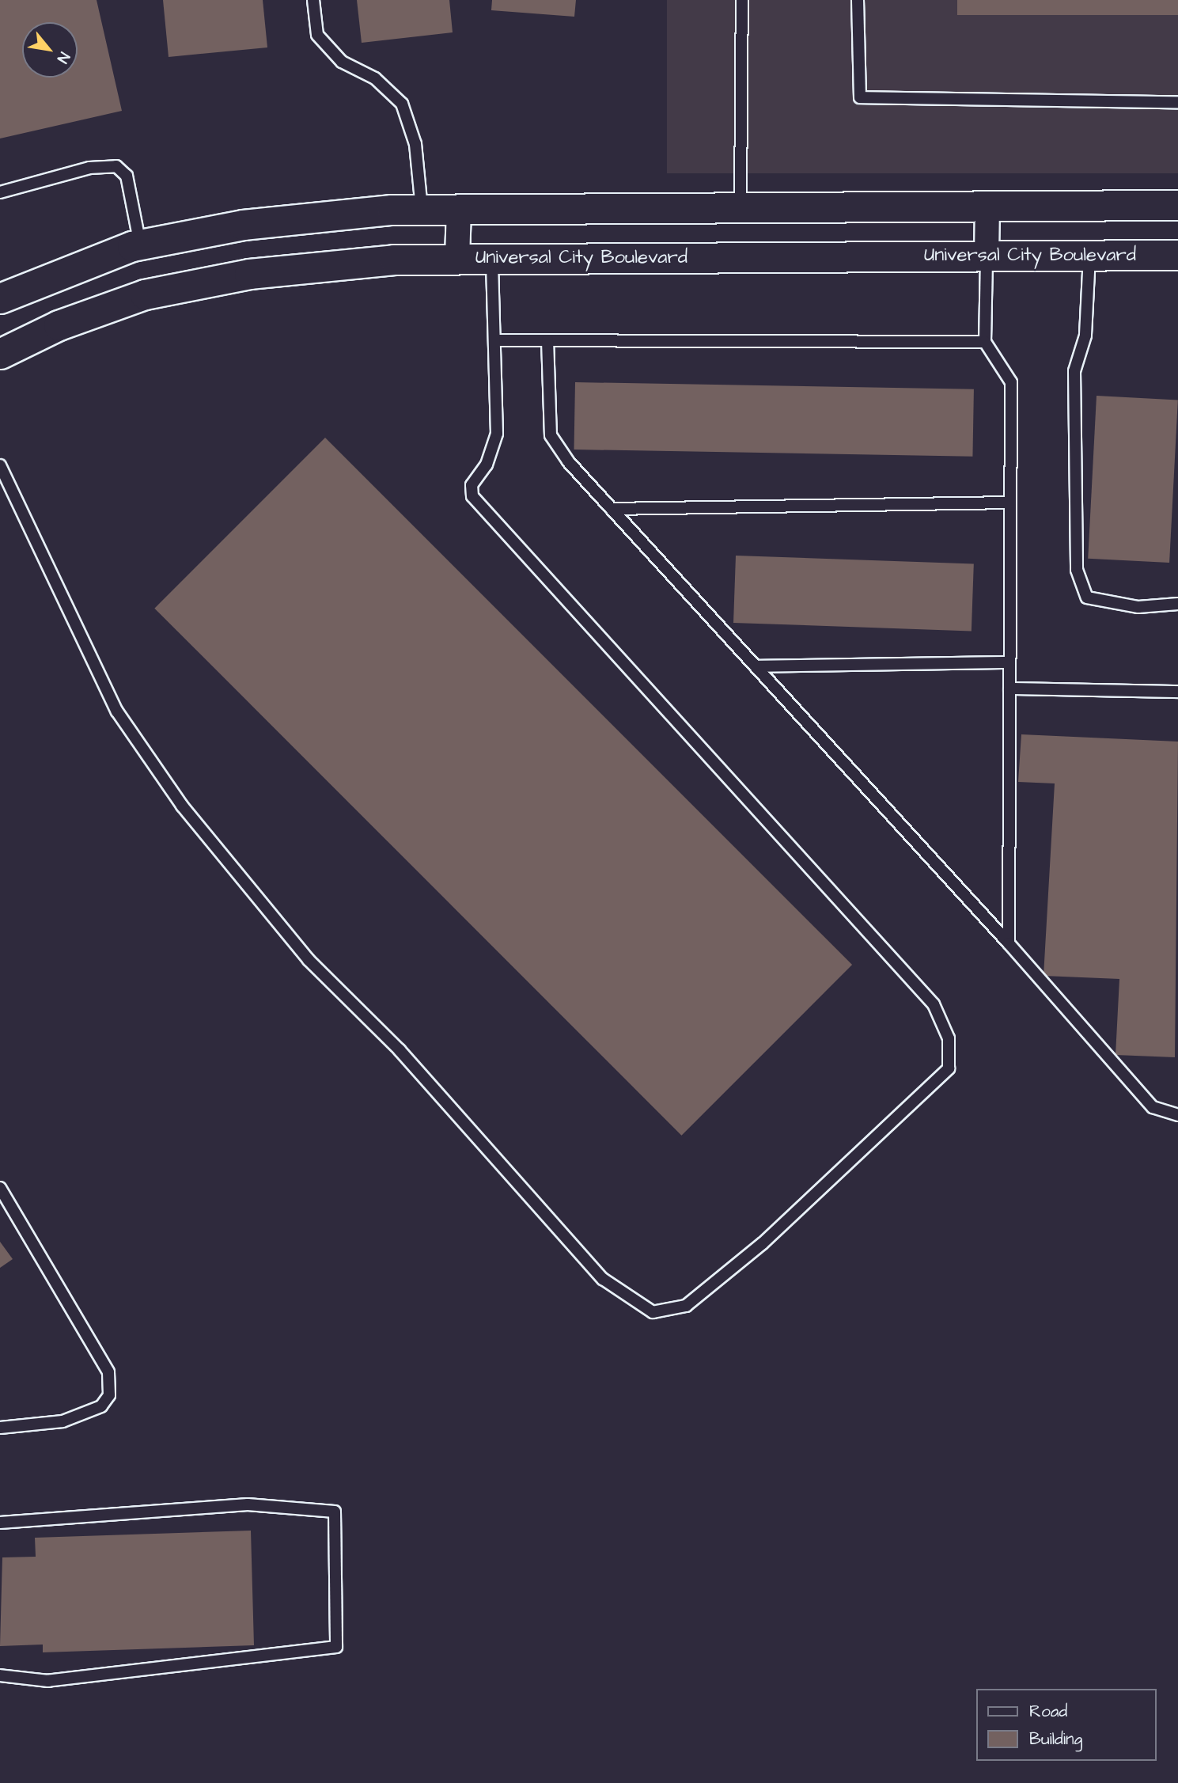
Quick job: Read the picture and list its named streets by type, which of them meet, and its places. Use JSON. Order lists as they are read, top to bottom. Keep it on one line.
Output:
{"streets":{"street":["Universal City Boulevard"]},"legend":["Road","Building"],"north":"bottom right"}
